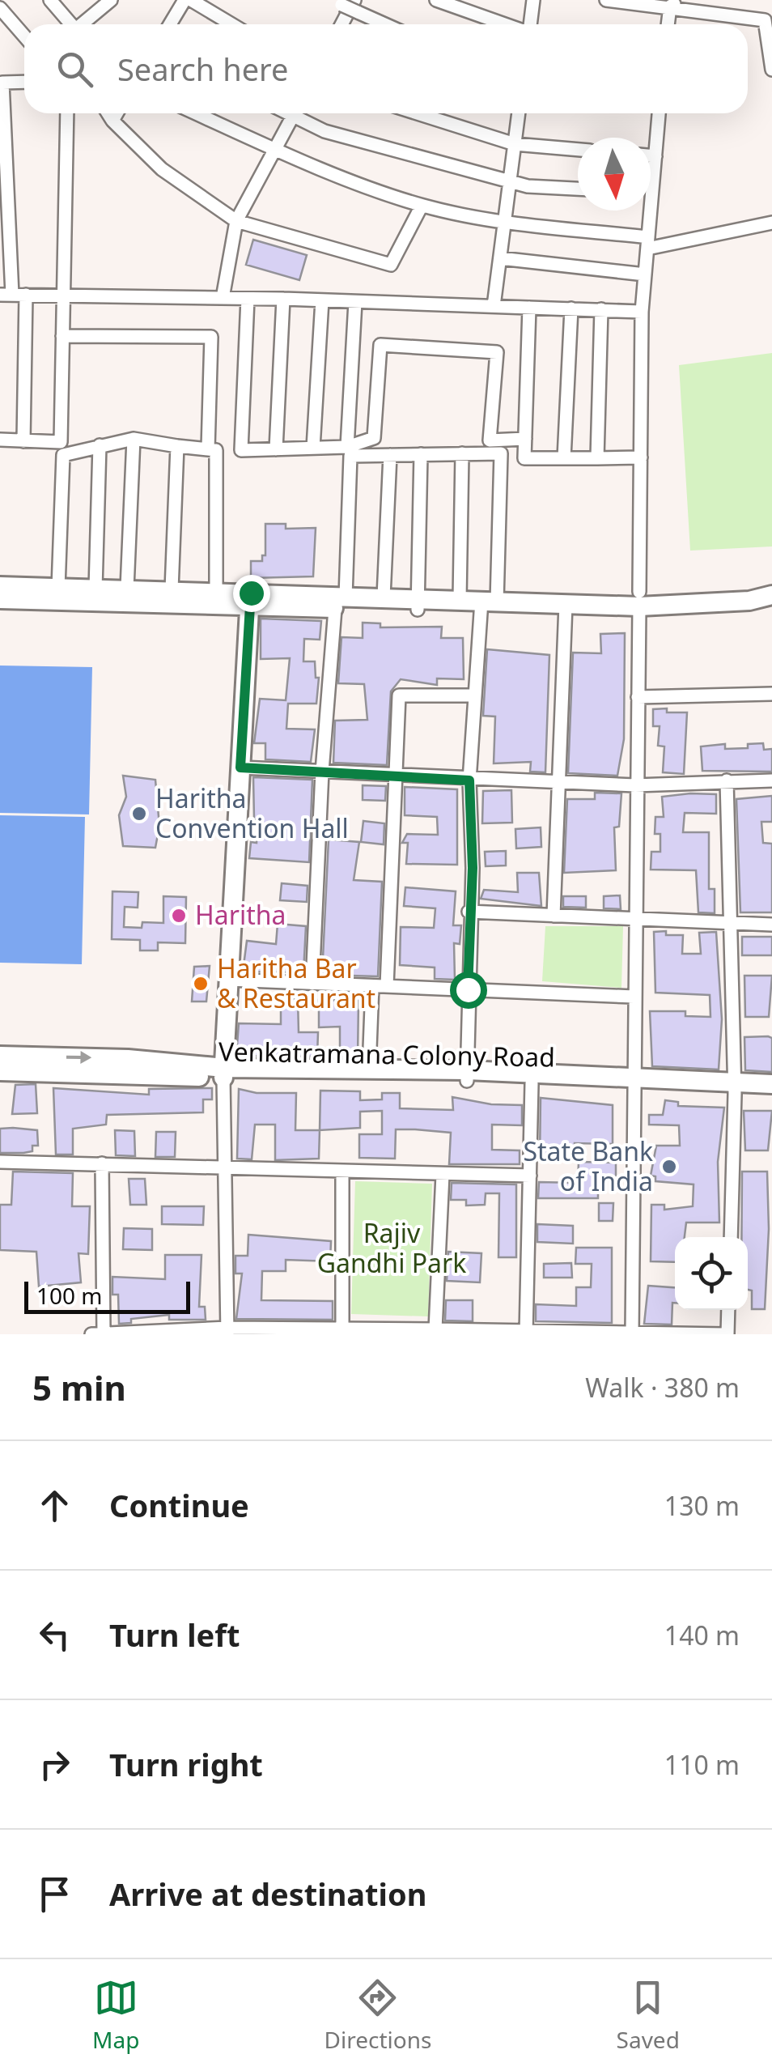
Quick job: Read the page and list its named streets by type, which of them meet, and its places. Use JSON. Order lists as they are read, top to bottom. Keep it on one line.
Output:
{"streets":{"street":["Venkatramana Colony Road"]},"parks":["Rajiv Gandhi Park"],"places":["Haritha Convention Hall","Haritha","Haritha Bar & Restaurant","State Bank of India"],"scale_bar":"100 m","north":"bottom","page":{"search":"Search here","scale":"100 m","heading":["5 min","Walk · 380 m"],"list":[["Continue","130 m"],["Turn left","140 m"],["Turn right","110 m"],"Arrive at destination"],"nav":["Map","Directions","Saved"]}}
